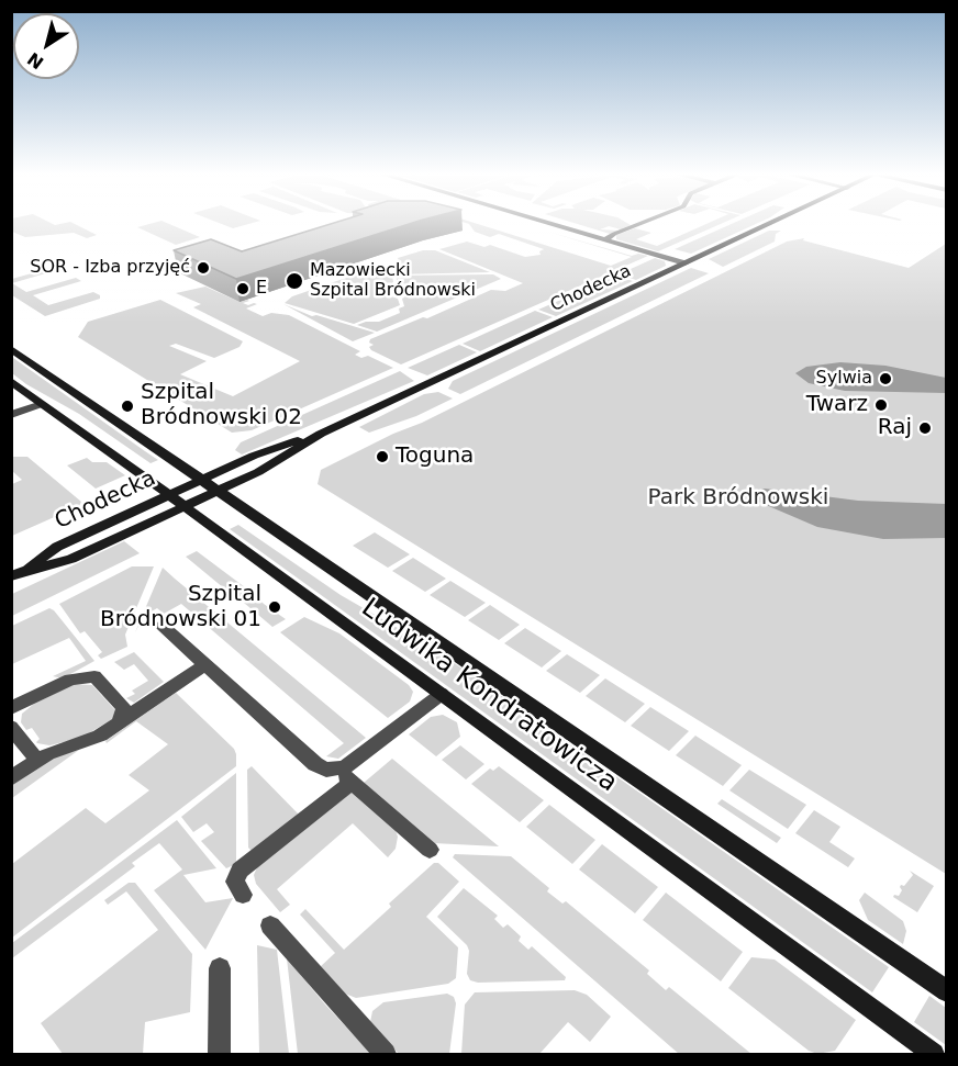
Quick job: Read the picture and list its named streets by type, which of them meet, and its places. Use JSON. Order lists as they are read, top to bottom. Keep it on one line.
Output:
{"streets":{"main road":["Chodecka","Ludwika Kondratowicza"]},"crossings":[["Chodecka","Ludwika Kondratowicza"]],"parks":["Park Bródnowski"],"places":["SOR - Izba przyjęć","Mazowiecki Szpital Bródnowski","E","Sylwia","Twarz","Szpital Bródnowski 02","Raj","Toguna","Szpital Bródnowski 01"],"north":"bottom left"}
